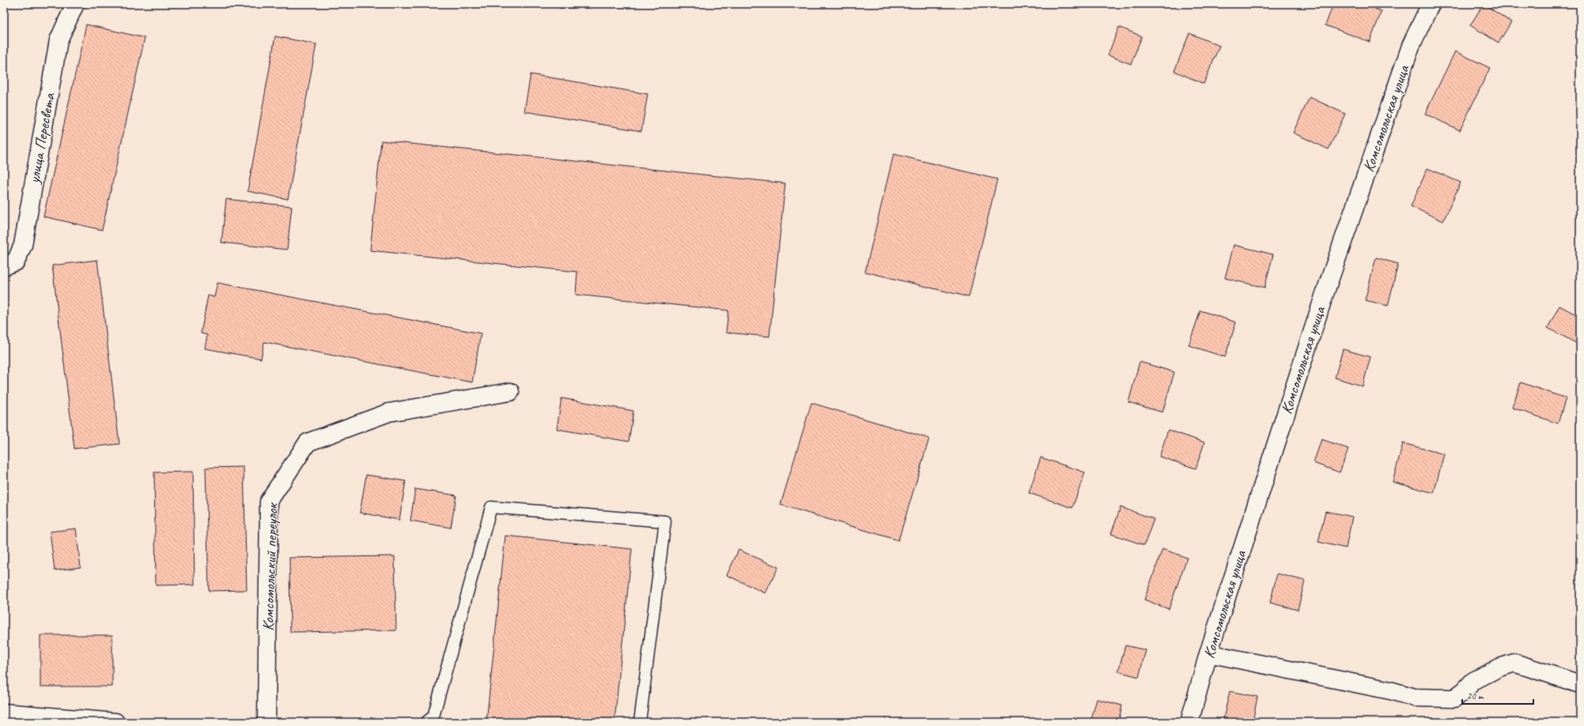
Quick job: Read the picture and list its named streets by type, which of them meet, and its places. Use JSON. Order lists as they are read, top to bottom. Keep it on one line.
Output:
{"streets":{"street":["Комсомольская улица","улица Пересвета","Комсомольский переулок"]},"scale_bar":"20 m"}
